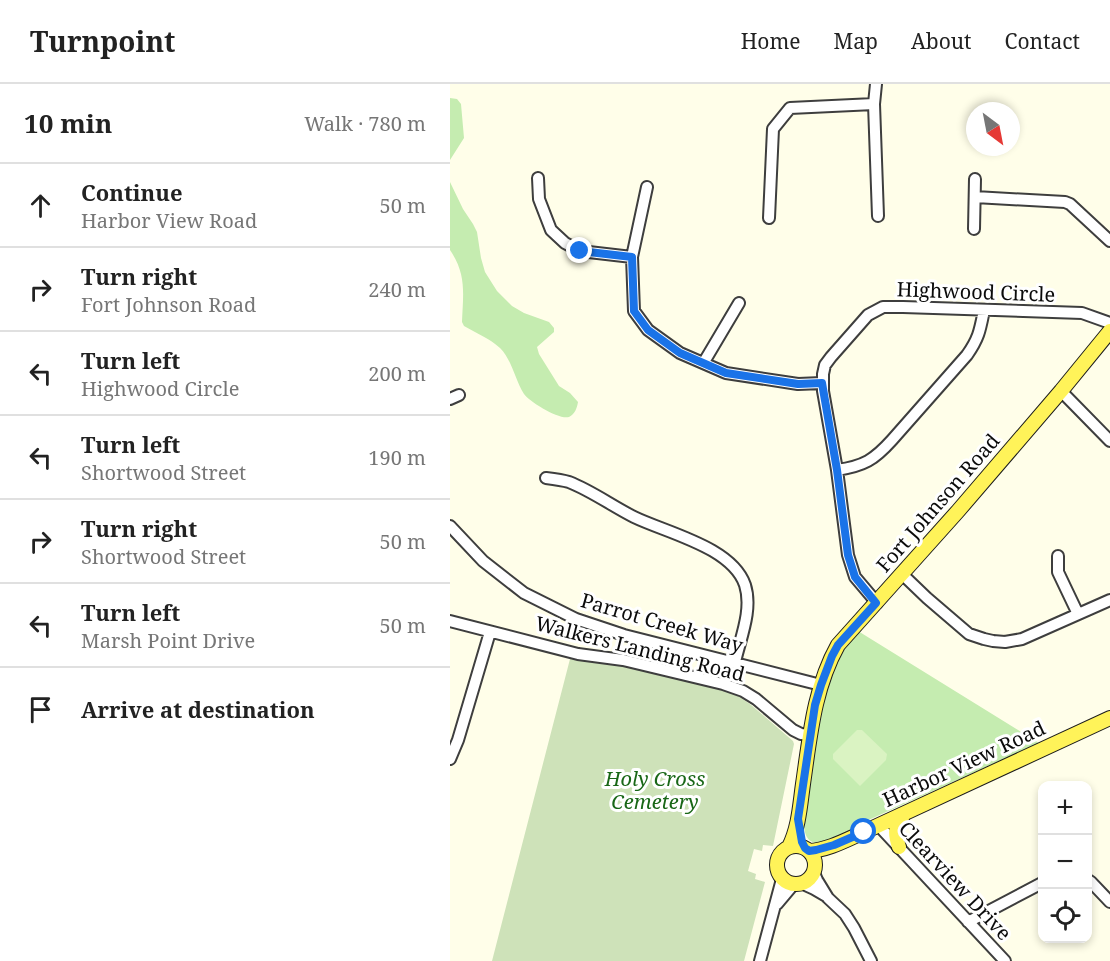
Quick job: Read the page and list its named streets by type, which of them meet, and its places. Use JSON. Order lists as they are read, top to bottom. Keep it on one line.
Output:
{"streets":{"main road":["Fort Johnson Road","Harbor View Road"],"street":["Highwood Circle","Parrot Creek Way","Walkers Landing Road","Clearview Drive"]},"crossings":[["Fort Johnson Road","Parrot Creek Way"],["Fort Johnson Road","Walkers Landing Road"],["Fort Johnson Road","Harbor View Road"],["Harbor View Road","Clearview Drive"]],"parks":["Holy Cross Cemetery"],"north":"bottom right","page":{"header":"Turnpoint","nav":["Home","Map","About","Contact"],"heading":["10 min","Walk · 780 m"],"list":[["Continue","Harbor View Road","50 m"],["Turn right","Fort Johnson Road","240 m"],["Turn left","Highwood Circle","200 m"],["Turn left","Shortwood Street","190 m"],["Turn right","Shortwood Street","50 m"],["Turn left","Marsh Point Drive","50 m"],"Arrive at destination"],"map_buttons":["+","−"]}}
